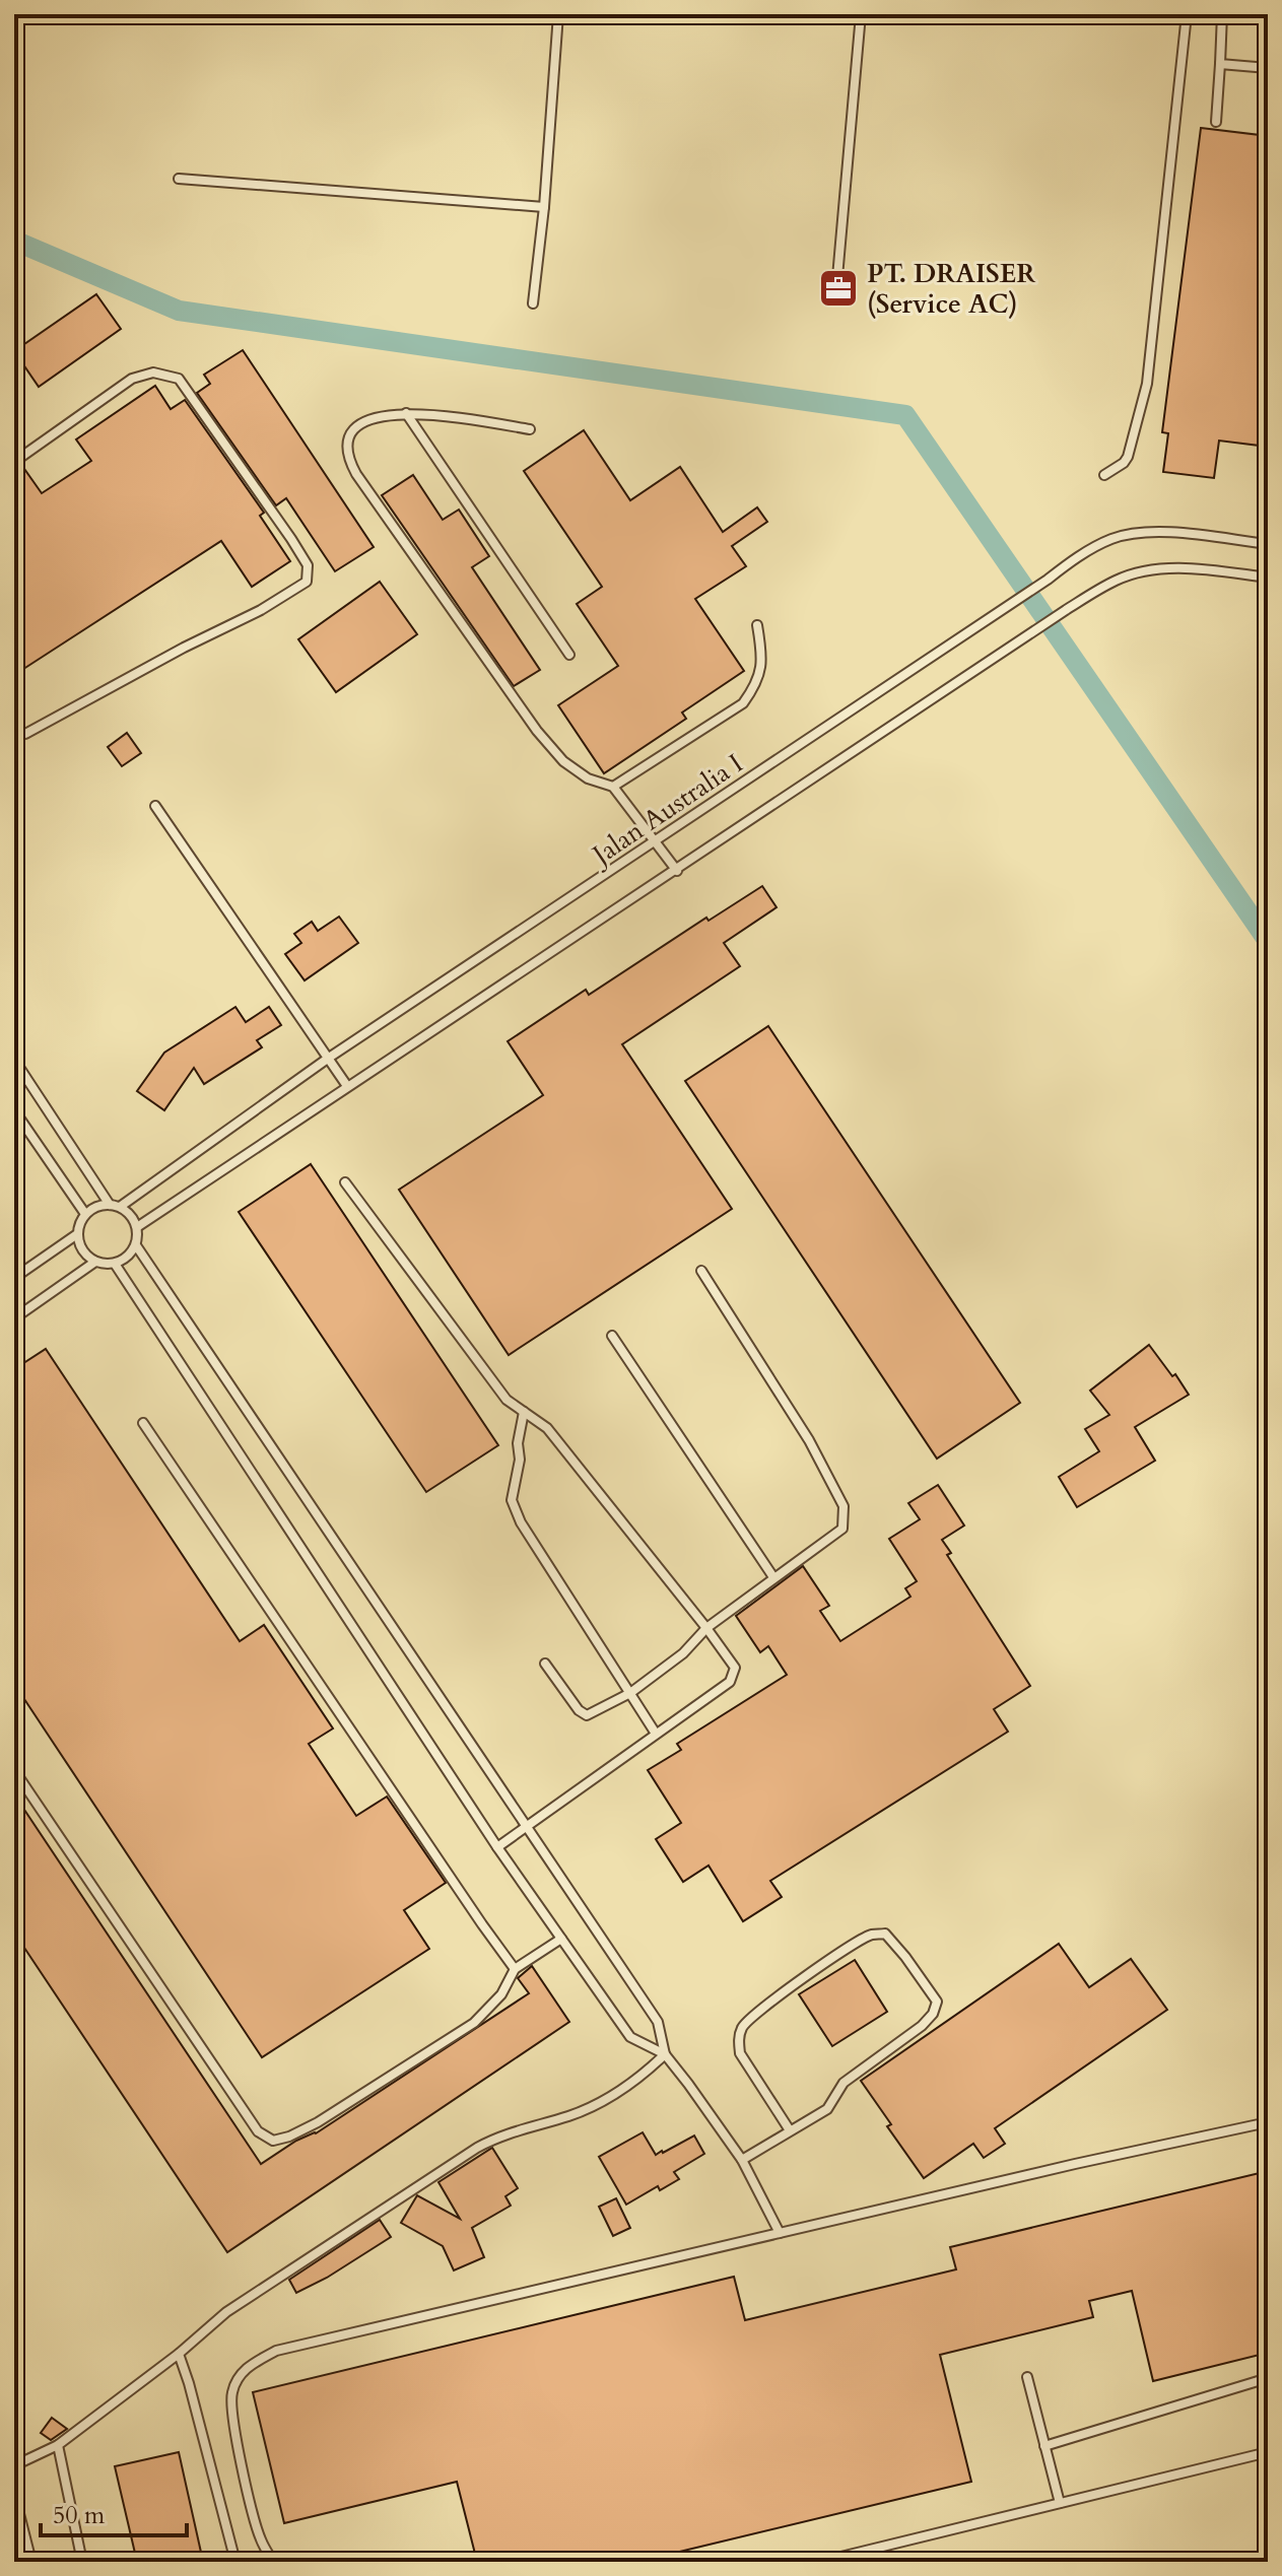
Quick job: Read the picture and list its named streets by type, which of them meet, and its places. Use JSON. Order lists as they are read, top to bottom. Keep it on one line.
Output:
{"streets":{"lane":["Jalan Australia I"]},"places":{"office":["PT. DRAISER (Service AC)"]},"scale_bar":"50 m"}
